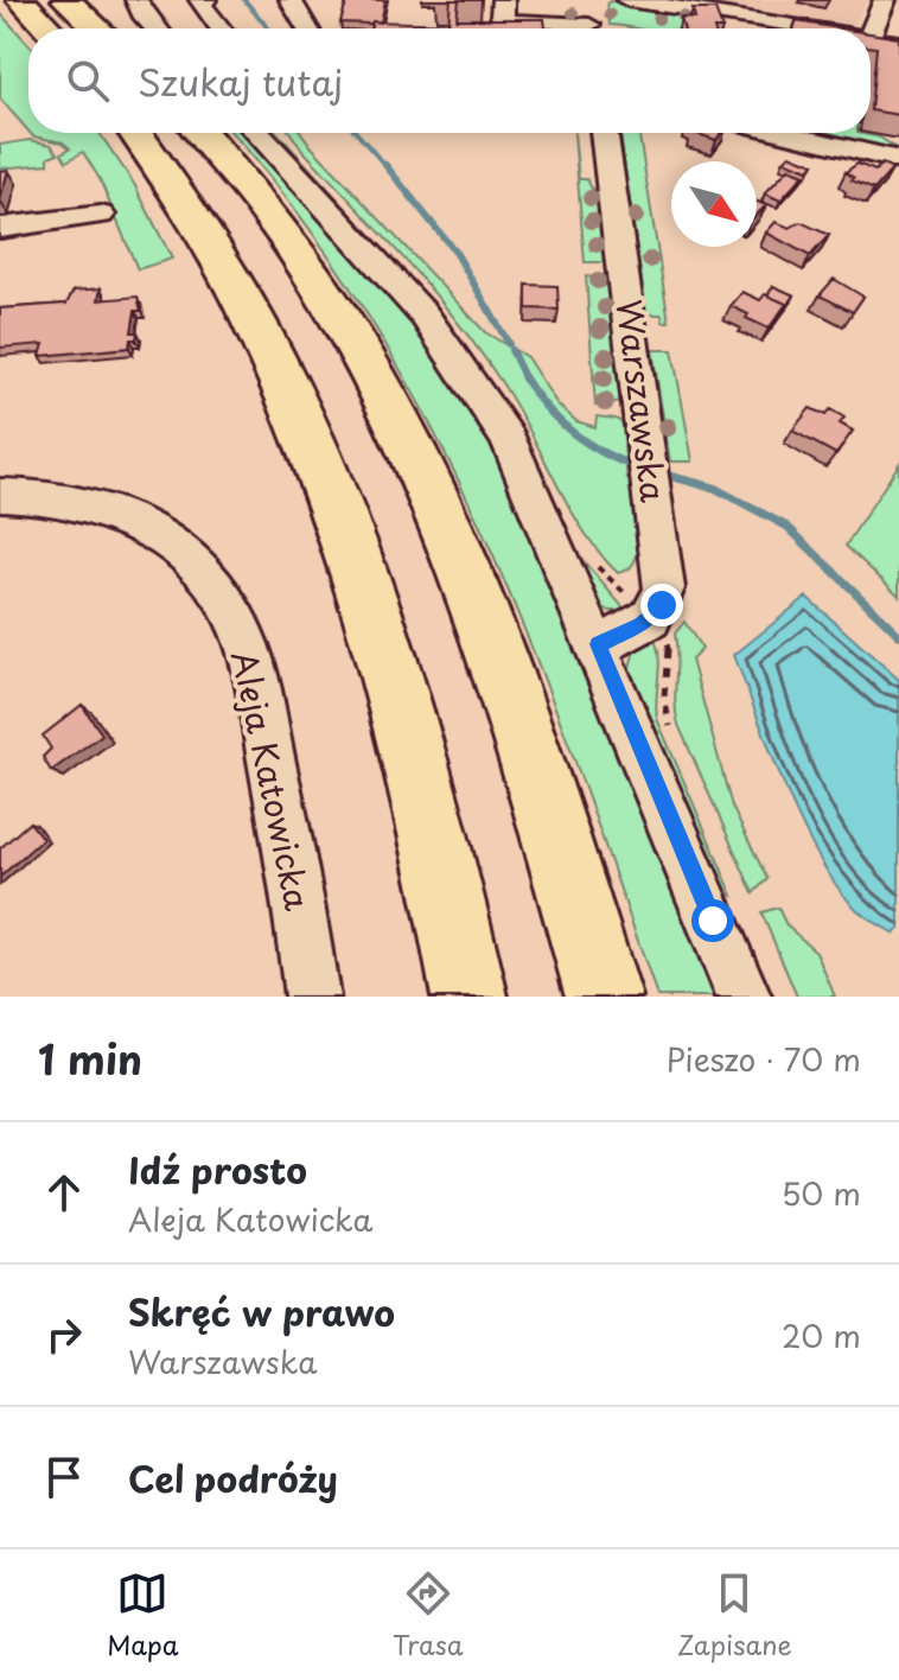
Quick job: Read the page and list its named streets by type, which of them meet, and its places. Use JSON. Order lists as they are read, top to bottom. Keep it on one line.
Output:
{"streets":{"street":["Warszawska","Aleja Katowicka"]},"north":"bottom right","page":{"search":"Szukaj tutaj","heading":["1 min","Pieszo · 70 m"],"list":[["Idź prosto","Aleja Katowicka","50 m"],["Skręć w prawo","Warszawska","20 m"],"Cel podróży"],"nav":["Mapa","Trasa","Zapisane"]}}
